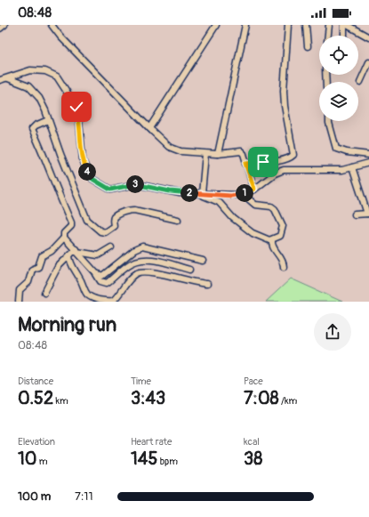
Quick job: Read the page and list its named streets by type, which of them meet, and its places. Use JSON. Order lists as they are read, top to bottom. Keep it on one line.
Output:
{"page":{"status":"08:48","pins":["4","3","1","2"],"heading":["Morning run","08:48"],"stats":[["Distance","0.52 km"],["Time","3:43"],["Pace","7:08 /km"],["Elevation","10 m"],["Heart rate","145 bpm"],["kcal","38"]],"list":[{"name":"100 m","note":"7:11"}]}}
